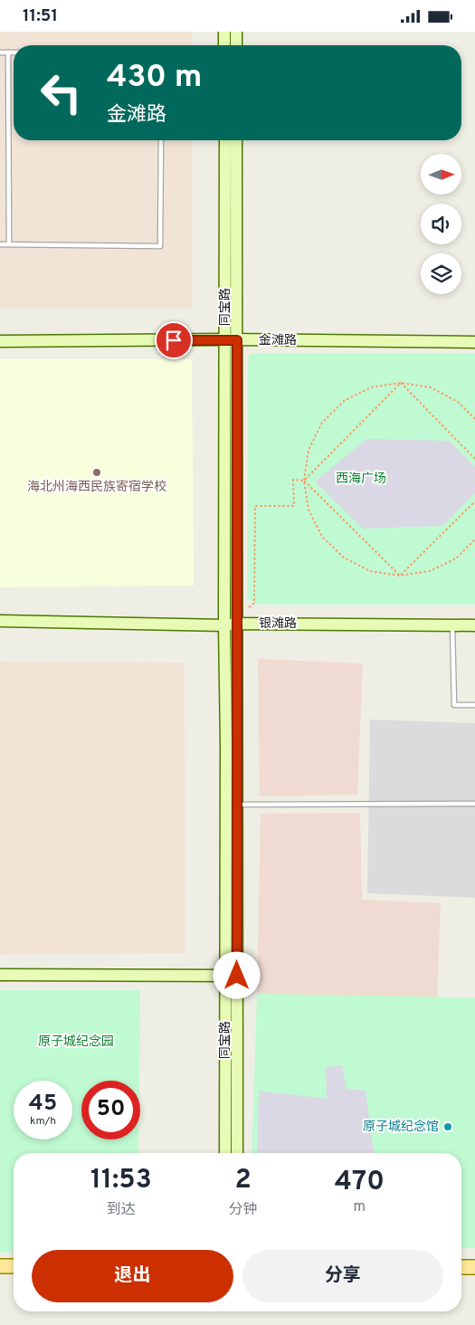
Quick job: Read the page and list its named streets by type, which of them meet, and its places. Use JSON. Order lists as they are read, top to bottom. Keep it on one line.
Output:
{"streets":{"main road":["同宝路","金滩路","银滩路"]},"crossings":[["同宝路","金滩路"],["同宝路","银滩路"]],"parks":["西海广场","原子城纪念园"],"places":["海北州海西民族寄宿学校","原子城纪念馆"],"north":"right","page":{"status":"11:51","turn":["430 m","金滩路"],"speed":"45 km/h","limit":"50","eta":["11:53","到达","2","分钟","470","m"],"buttons":["退出","分享"]}}
